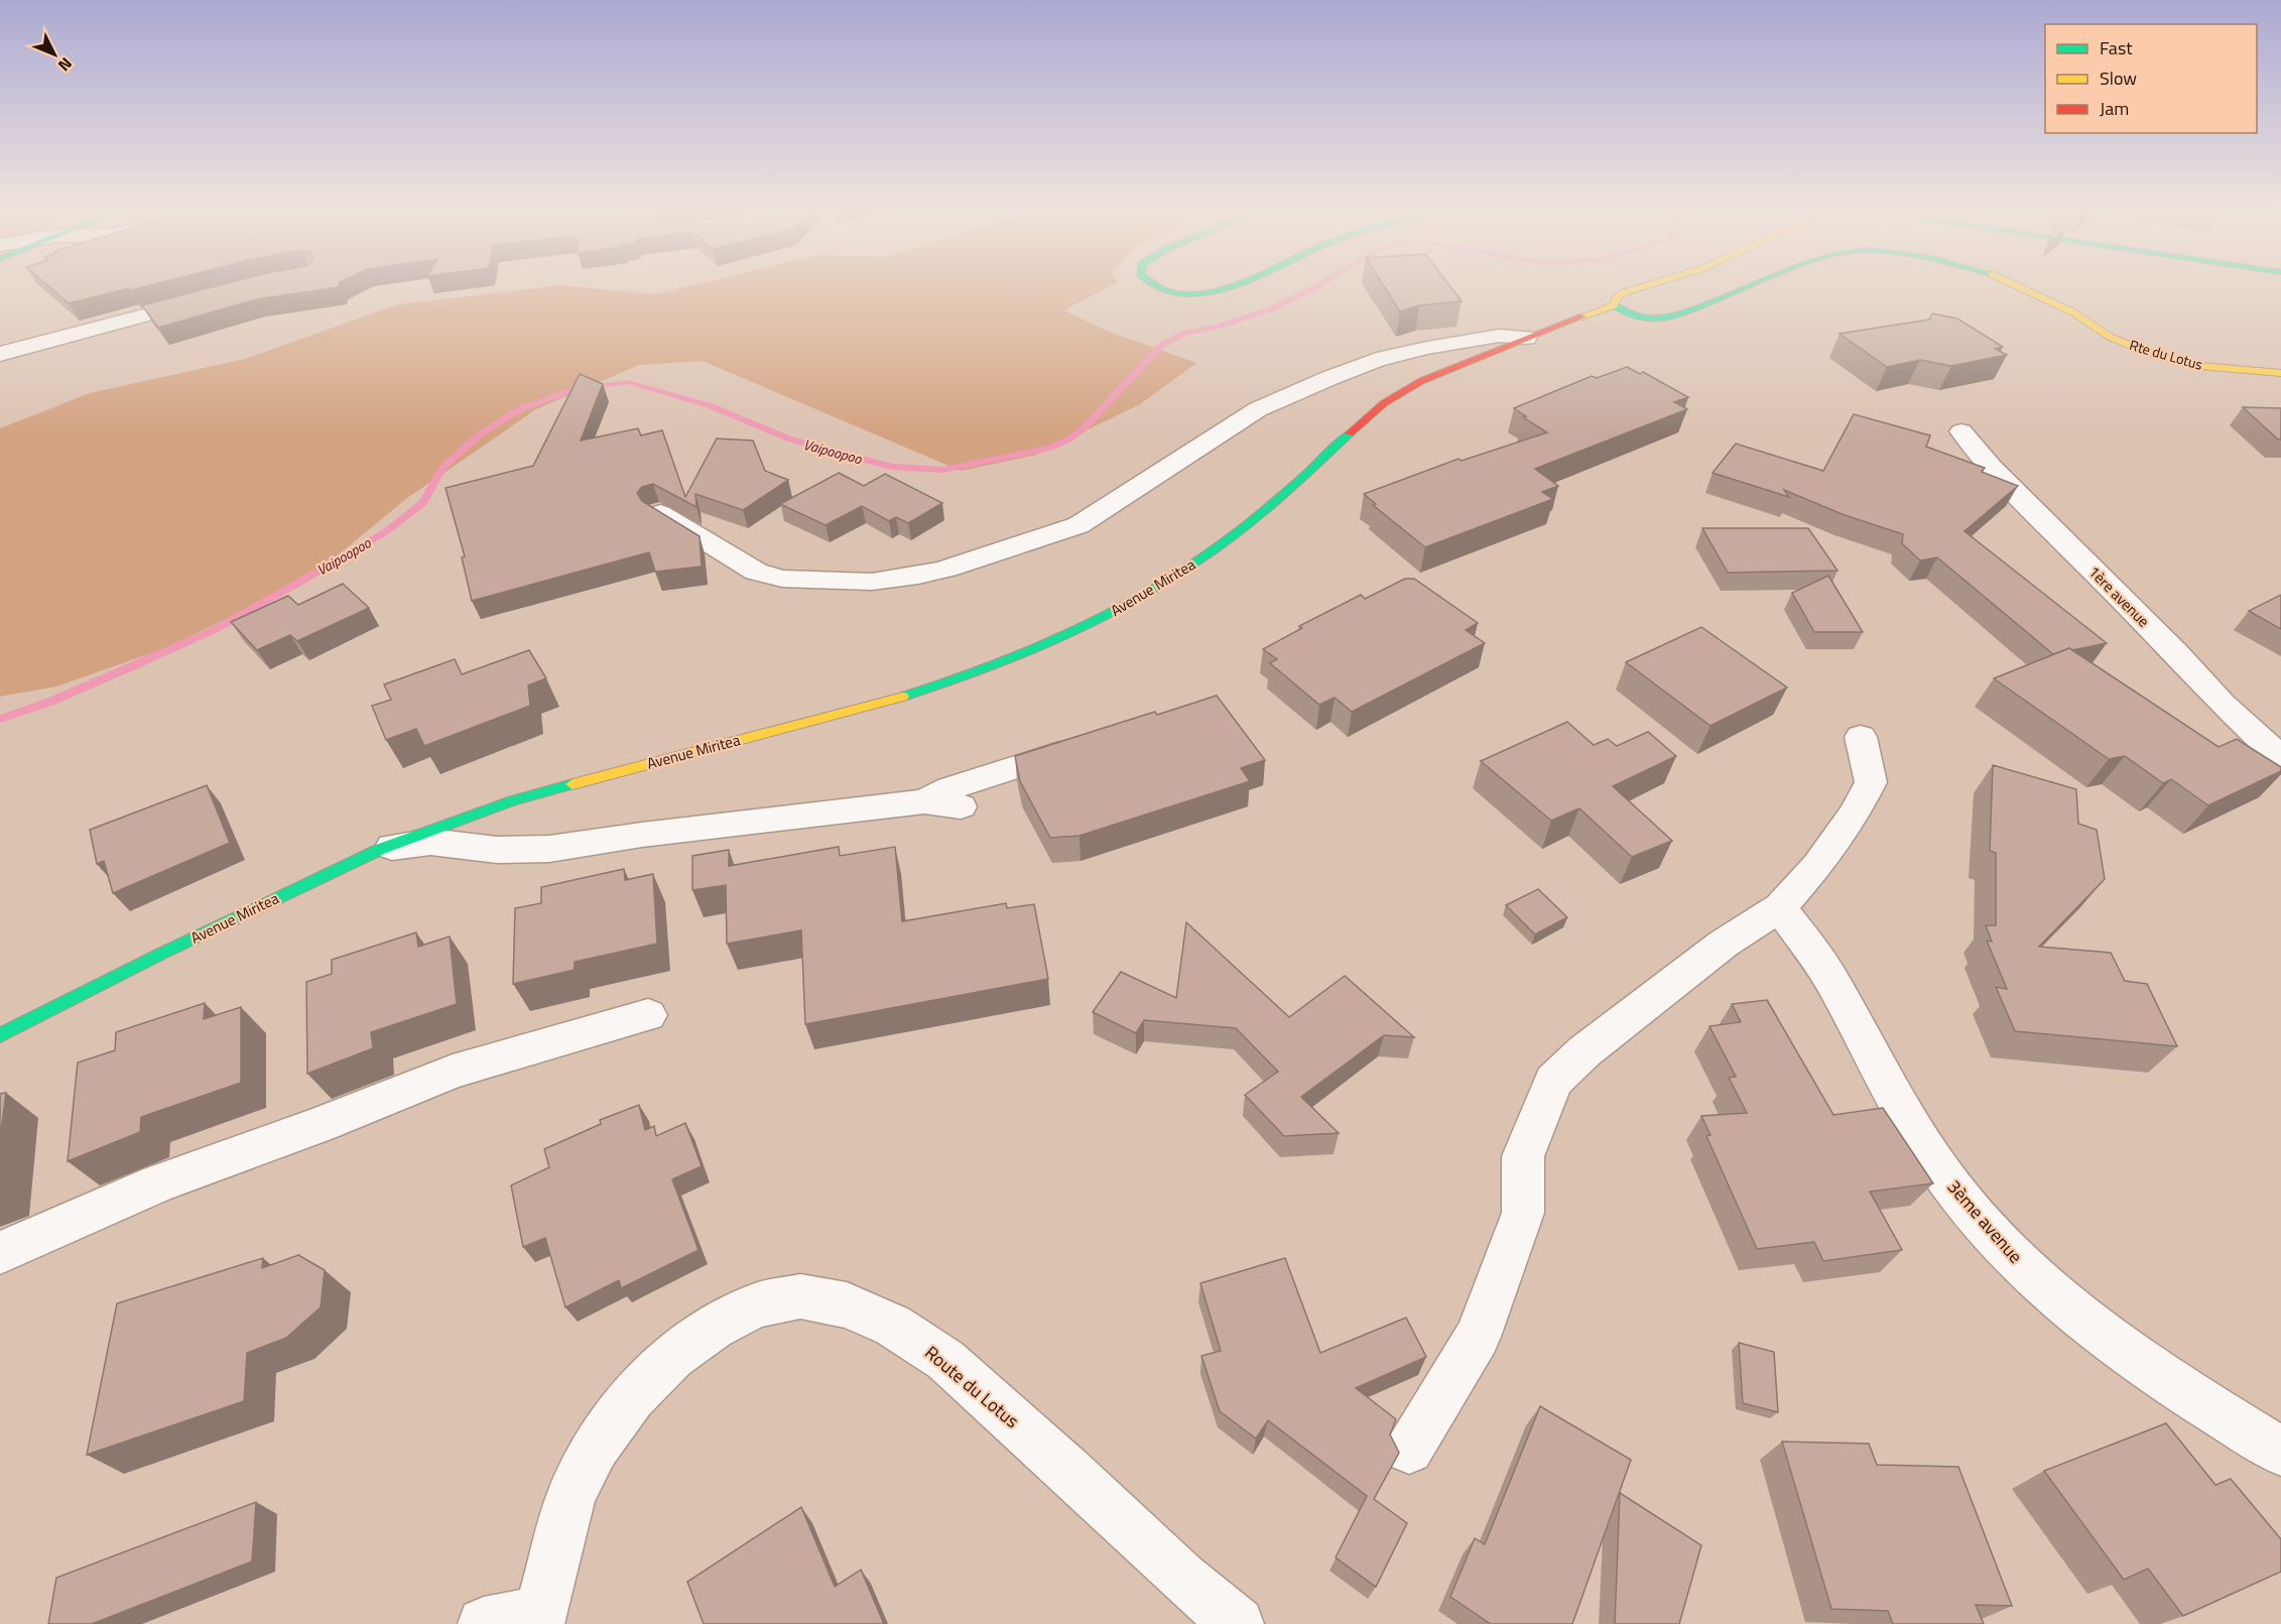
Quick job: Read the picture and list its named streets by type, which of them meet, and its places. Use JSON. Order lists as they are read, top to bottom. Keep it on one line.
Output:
{"streets":{"main road":["Rte du Lotus","Avenue Miritea"],"street":["1ère avenue","3ème avenue","Route du Lotus"]},"crossings":[["Rte du Lotus","Avenue Miritea"]],"water":["Vaipoopoo"],"legend":["Fast","Slow","Jam"],"north":"bottom right"}
